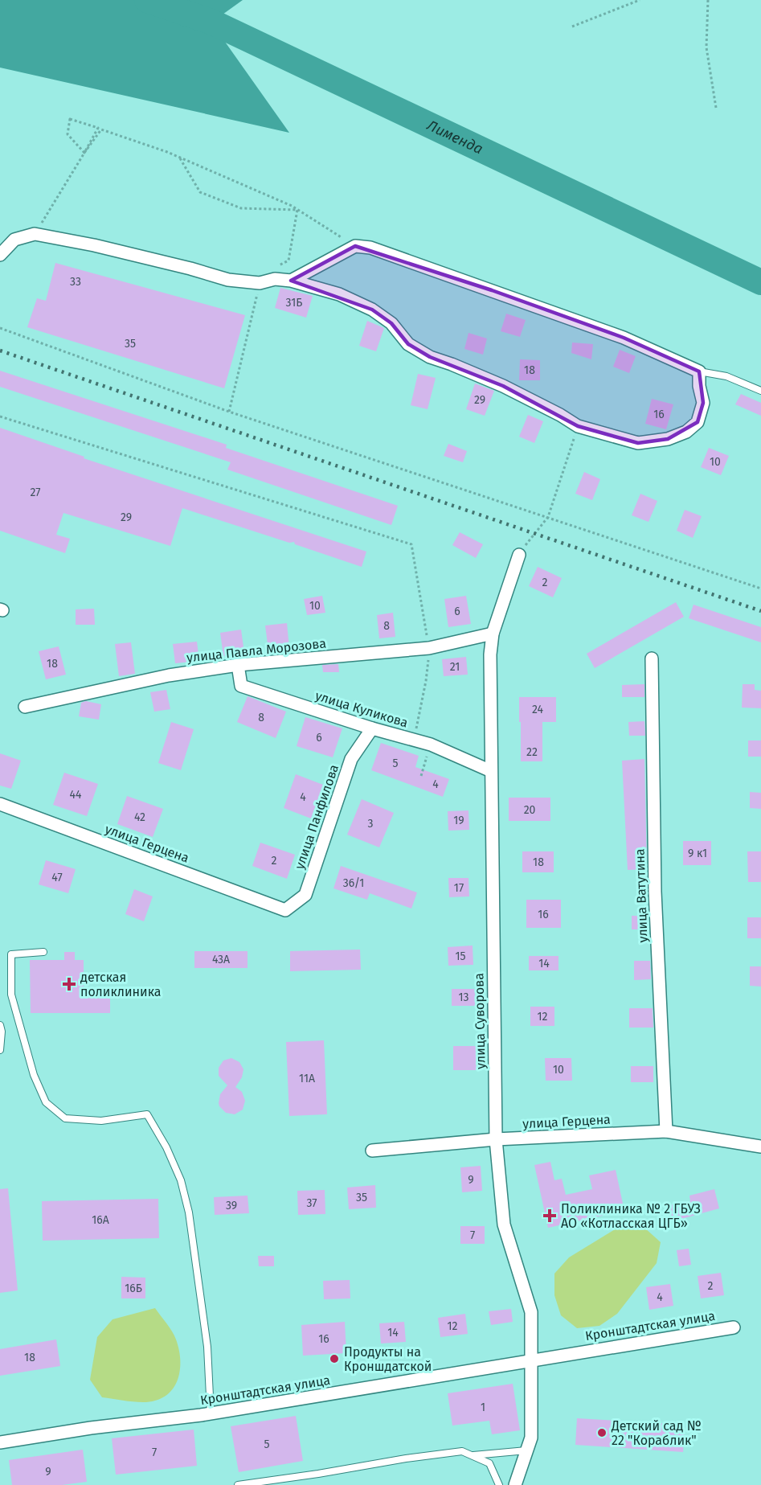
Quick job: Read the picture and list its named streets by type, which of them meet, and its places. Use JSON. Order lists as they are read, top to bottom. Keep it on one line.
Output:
{"streets":{"street":["улица Павла Морозова","улица Куликова","улица Панфилова","улица Герцена","улица Ватутина","улица Суворова","Кронштадтская улица"]},"crossings":[["улица Павла Морозова","улица Куликова"],["улица Павла Морозова","улица Суворова"],["улица Куликова","улица Панфилова"],["улица Куликова","улица Суворова"],["улица Панфилова","улица Герцена"],["улица Герцена","улица Ватутина"],["улица Герцена","улица Суворова"],["улица Суворова","Кронштадтская улица"]],"water":["Лименда"],"places":{"health":["детская поликлиника","Поликлиника № 2 ГБУЗ АО «Котласская ЦГБ»"],"other":["Продукты на Кроншдатской","Детский сад № 22 \"Кораблик\""]},"house_numbers":["33","31Б","35","18","29","16","10","27","29","2","10","6","8","18","21","24","8","6","22","5","4","44","4","20","42","19","3","9 к1","2","18","47","36/1","17","16","15","43А","14","13","12","10","11А","9","35","37","39","16А","7","2","16Б","4","12","14","16","18","1","5","7","9"]}
